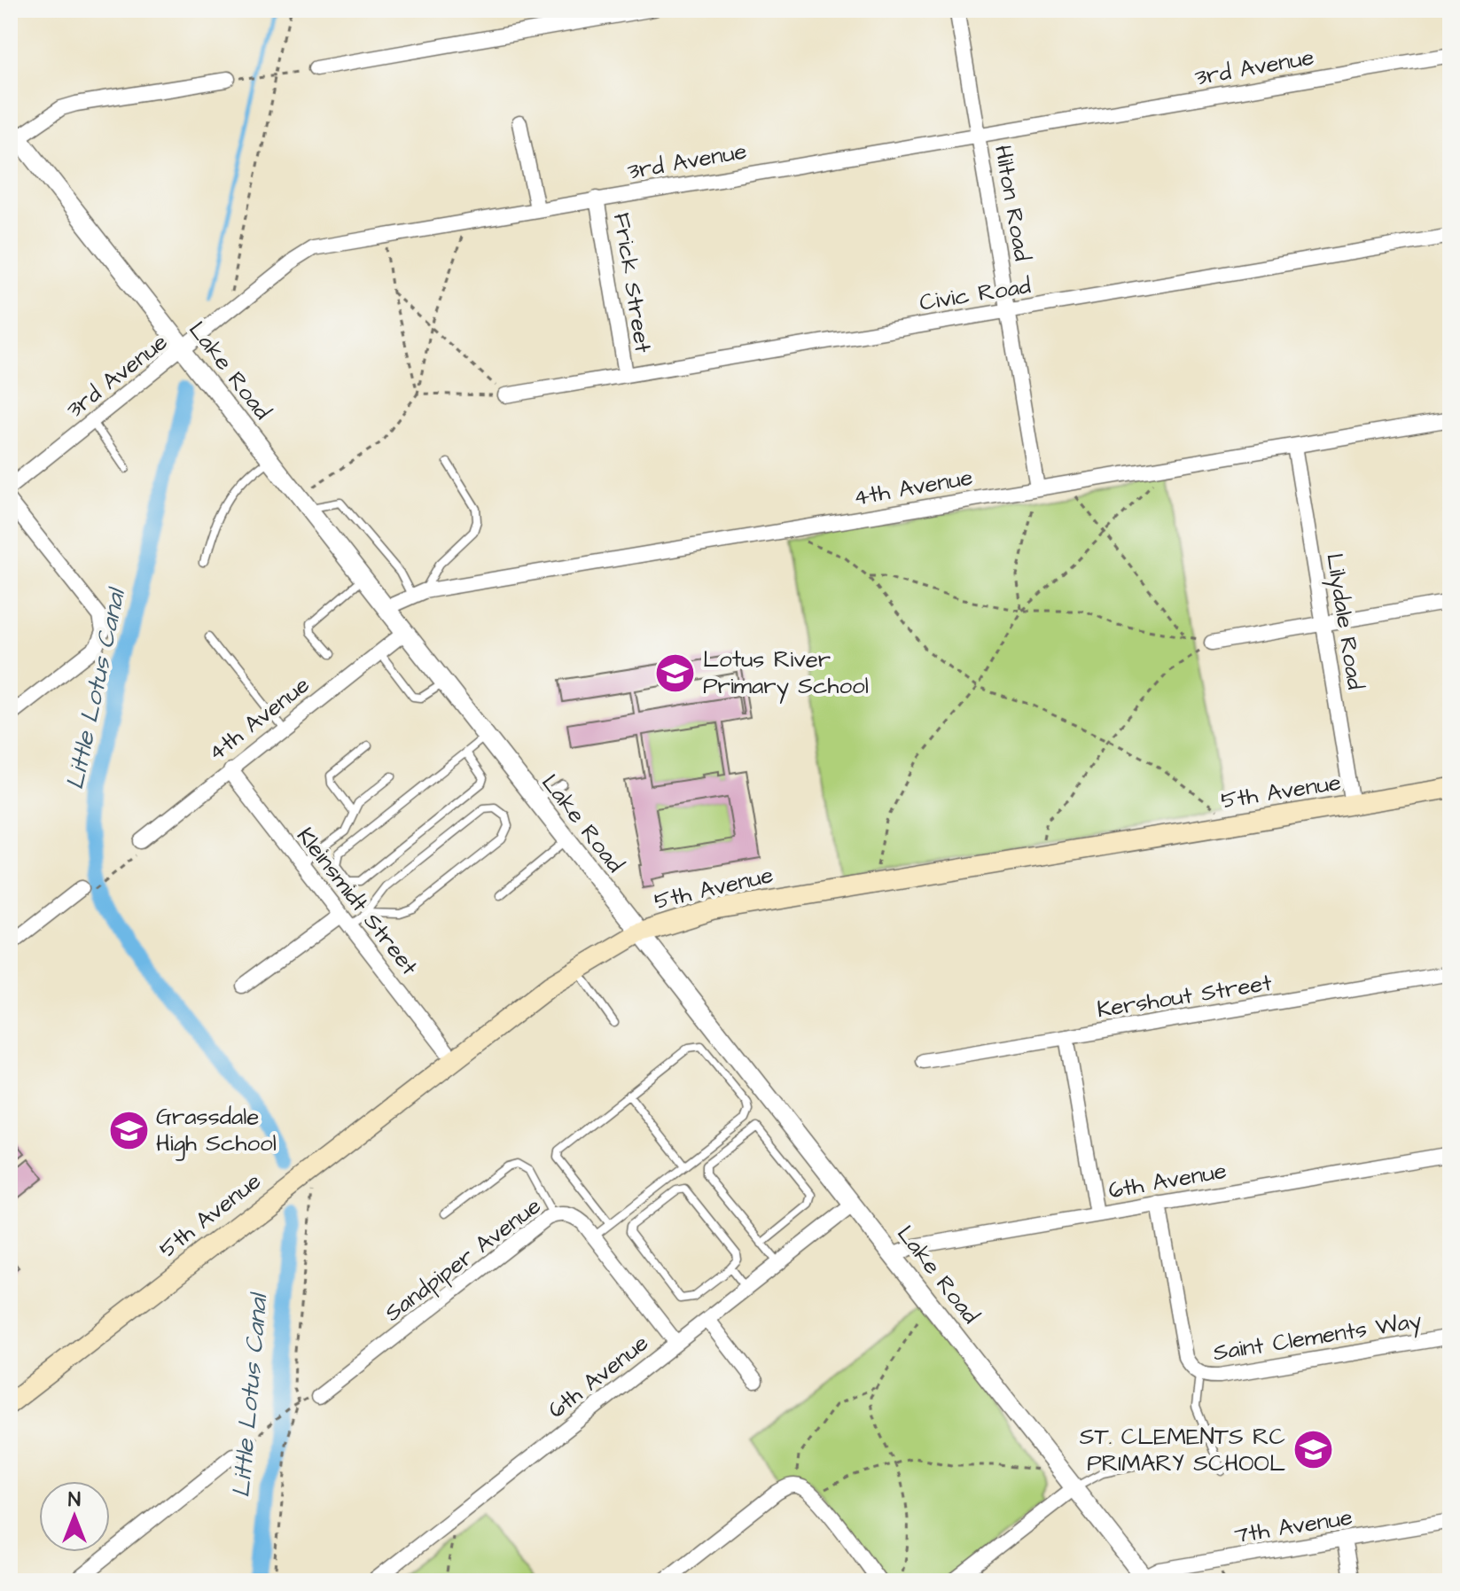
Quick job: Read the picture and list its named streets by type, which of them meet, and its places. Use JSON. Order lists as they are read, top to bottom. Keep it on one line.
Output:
{"streets":{"main road":["5th Avenue"],"street":["3rd Avenue","Hilton Road","Frick Street","Civic Road","Lake Road","4th Avenue","Lilydale Road","Kleinsmidt Street","Kershout Street","6th Avenue","Sandpiper Avenue","Saint Clements Way","7th Avenue"]},"crossings":[["3rd Avenue","Hilton Road"],["3rd Avenue","Frick Street"],["3rd Avenue","Lake Road"],["Hilton Road","Civic Road"],["Hilton Road","4th Avenue"],["Frick Street","Civic Road"],["Lake Road","4th Avenue"],["Lake Road","5th Avenue"],["Lake Road","6th Avenue"],["Lake Road","7th Avenue"],["4th Avenue","Lilydale Road"],["4th Avenue","Kleinsmidt Street"],["Lilydale Road","5th Avenue"],["5th Avenue","Kleinsmidt Street"],["6th Avenue","Sandpiper Avenue"],["6th Avenue","Saint Clements Way"]],"water":["Little Lotus Canal"],"places":{"school or university":["Lotus River Primary School","Grassdale High School","ST. CLEMENTS RC PRIMARY SCHOOL"]},"north":"top"}
